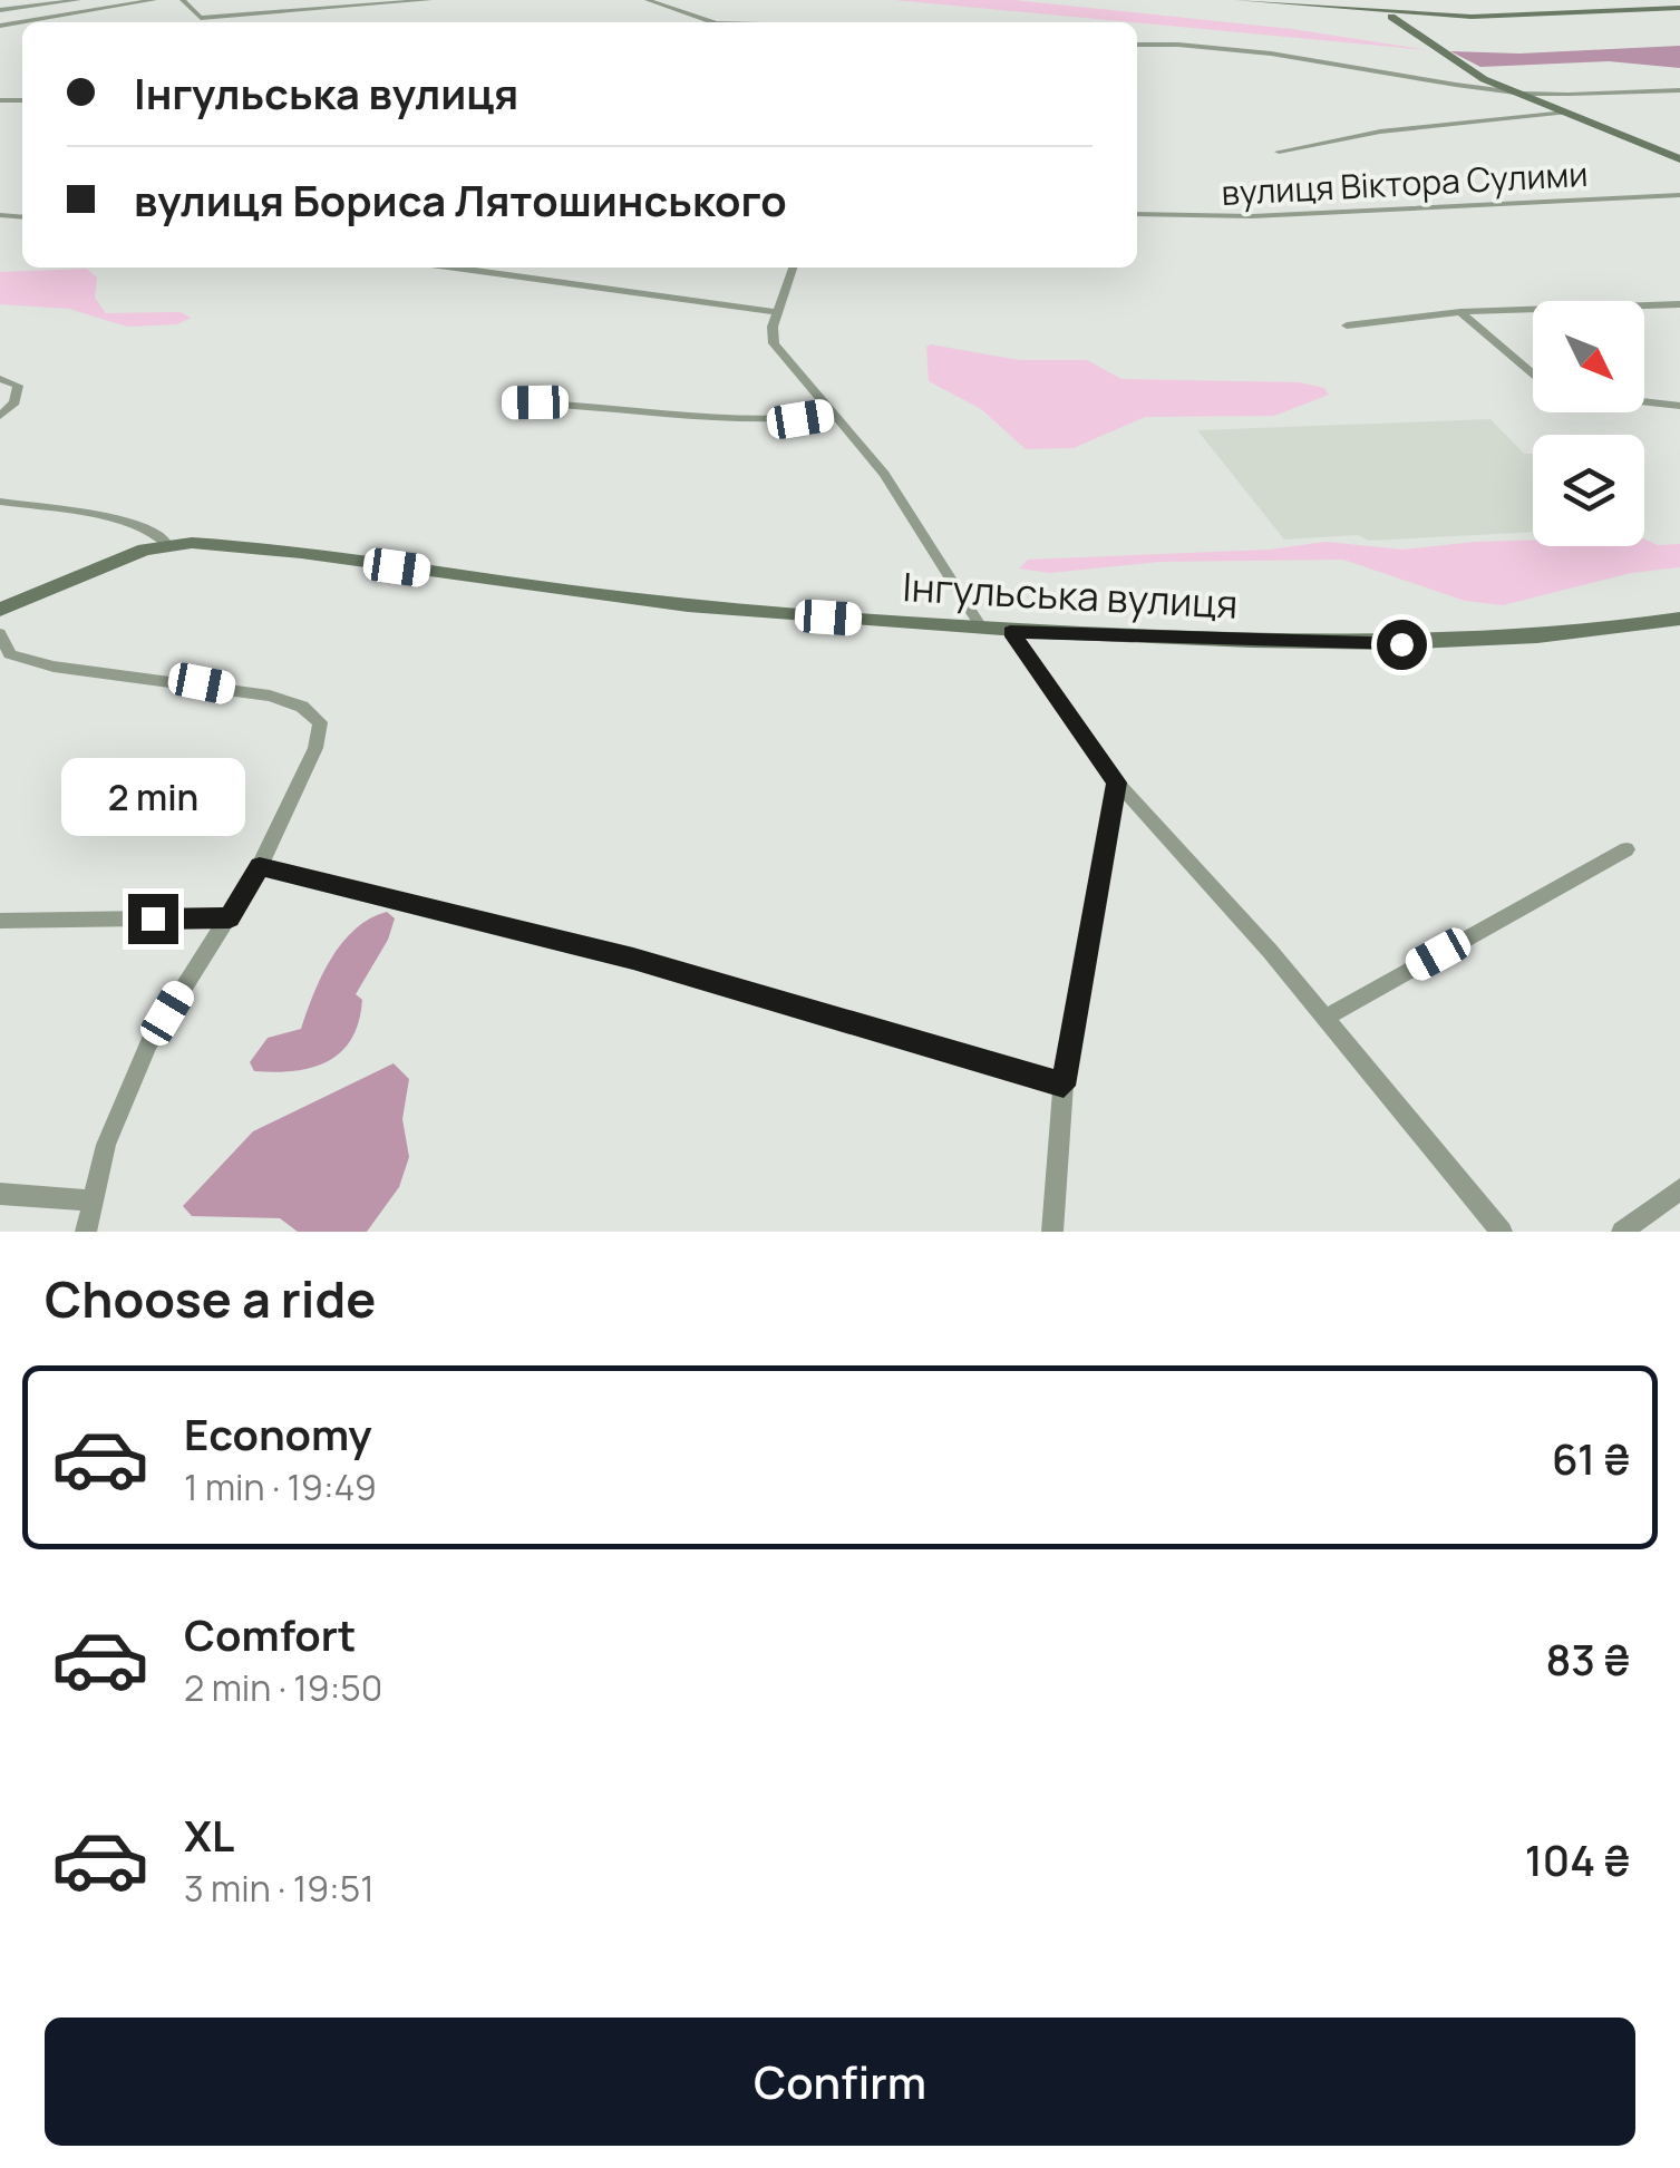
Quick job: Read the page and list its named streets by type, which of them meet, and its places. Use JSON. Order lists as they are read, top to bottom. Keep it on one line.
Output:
{"streets":{"street":["вулиця Віктора Сулими","Інгульська вулиця"]},"north":"bottom right","page":{"banner":["Інгульська вулиця","вулиця Бориса Лятошинського"],"bubble":"2 min","heading":"Choose a ride","list":[{"name":"Economy","note":"1 min · 19:49","value":"61 ₴"},{"name":"Comfort","note":"2 min · 19:50","value":"83 ₴"},{"name":"XL","note":"3 min · 19:51","value":"104 ₴"}],"buttons":"Confirm"}}
